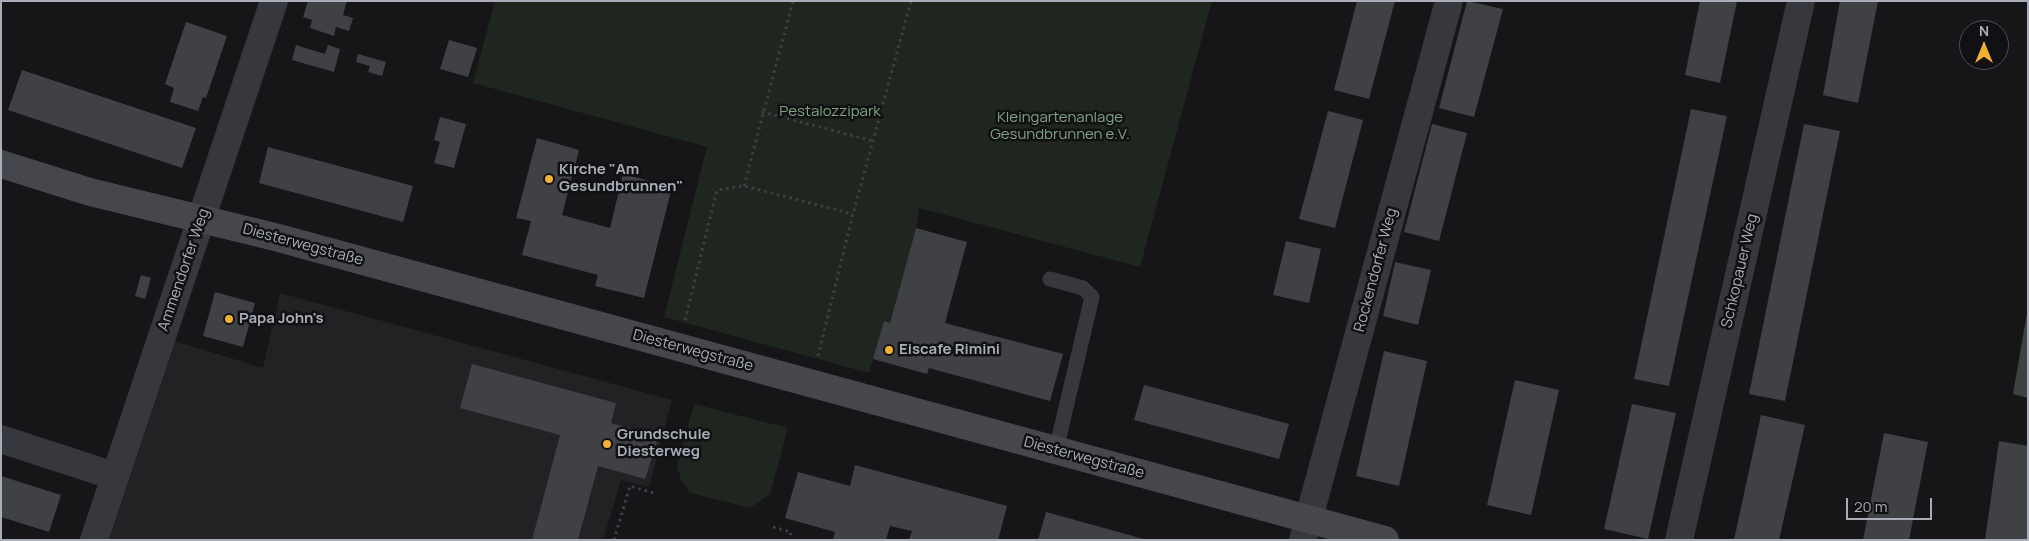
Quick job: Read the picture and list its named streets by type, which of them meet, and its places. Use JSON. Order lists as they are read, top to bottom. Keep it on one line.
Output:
{"streets":{"street":["Diesterwegstraße","Ammendorfer Weg","Rockendorfer Weg","Schkopauer Weg"]},"crossings":[["Diesterwegstraße","Ammendorfer Weg"],["Diesterwegstraße","Rockendorfer Weg"]],"parks":["Pestalozzipark","Kleingartenanlage Gesundbrunnen e.V."],"places":["Kirche \"Am Gesundbrunnen\"","Papa John's","Eiscafe Rimini","Grundschule Diesterweg"],"scale_bar":"20 m","north":"top"}
